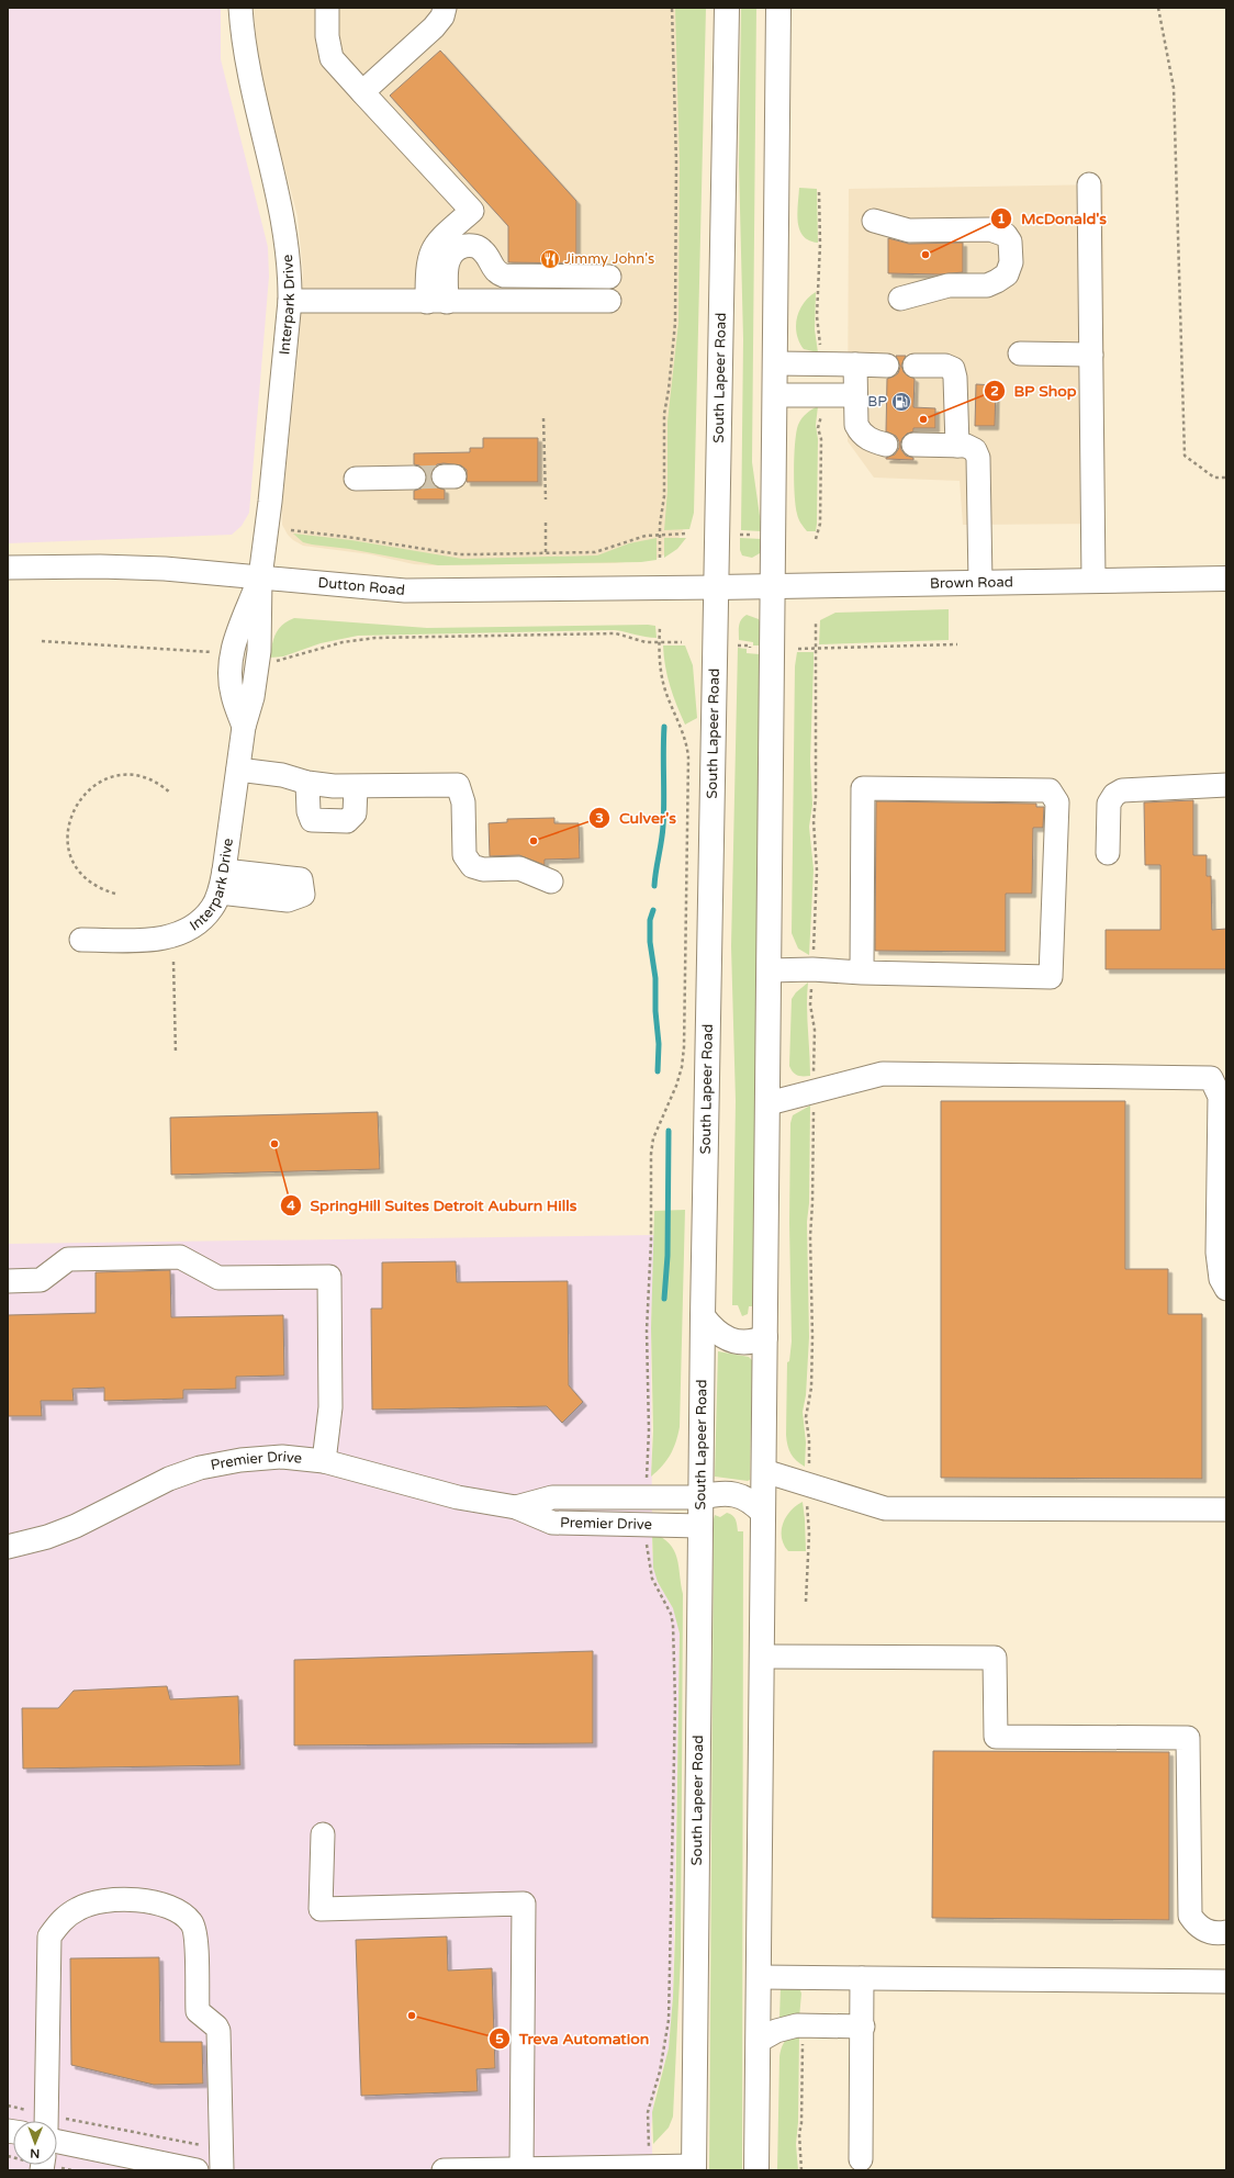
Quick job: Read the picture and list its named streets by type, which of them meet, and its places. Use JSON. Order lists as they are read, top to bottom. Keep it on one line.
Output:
{"streets":{"main road":["South Lapeer Road","Brown Road"],"street":["Interpark Drive","Dutton Road","Premier Drive"]},"crossings":[["Interpark Drive","Dutton Road"],["South Lapeer Road","Brown Road"],["South Lapeer Road","Dutton Road"],["South Lapeer Road","Premier Drive"],["Brown Road","Dutton Road"]],"places":{"other":["McDonald's","BP Shop","Culver's","SpringHill Suites Detroit Auburn Hills","Treva Automation"],"restaurant":["Jimmy John's"],"fuel station":["BP"]},"north":"bottom"}
